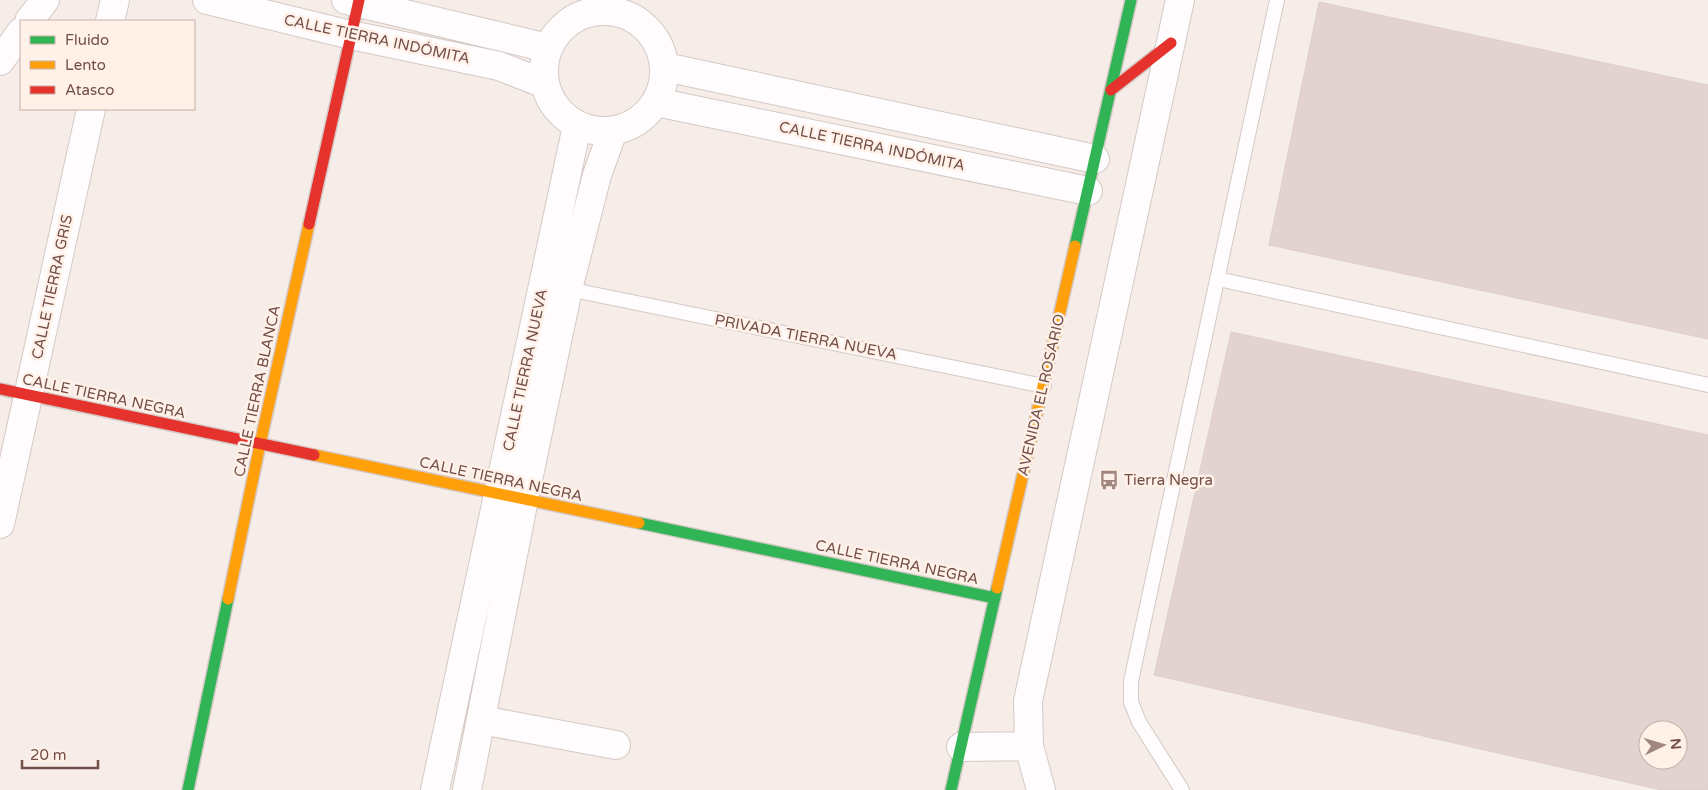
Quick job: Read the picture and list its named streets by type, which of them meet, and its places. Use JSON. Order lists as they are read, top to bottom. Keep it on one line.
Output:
{"streets":{"street":["CALLE TIERRA INDÓMITA","CALLE TIERRA GRIS","CALLE TIERRA NUEVA","CALLE TIERRA BLANCA","AVENIDA EL ROSARIO","CALLE TIERRA NEGRA"],"lane":["PRIVADA TIERRA NUEVA"]},"crossings":[["CALLE TIERRA INDÓMITA","CALLE TIERRA NUEVA"],["CALLE TIERRA INDÓMITA","CALLE TIERRA BLANCA"],["CALLE TIERRA INDÓMITA","AVENIDA EL ROSARIO"],["CALLE TIERRA GRIS","CALLE TIERRA NEGRA"],["PRIVADA TIERRA NUEVA","CALLE TIERRA NUEVA"],["PRIVADA TIERRA NUEVA","AVENIDA EL ROSARIO"],["CALLE TIERRA NUEVA","CALLE TIERRA NEGRA"],["CALLE TIERRA BLANCA","CALLE TIERRA NEGRA"],["AVENIDA EL ROSARIO","CALLE TIERRA NEGRA"]],"places":{"bus stop":["Tierra Negra"]},"legend":["Fluido","Lento","Atasco"],"scale_bar":"20 m","north":"right"}
